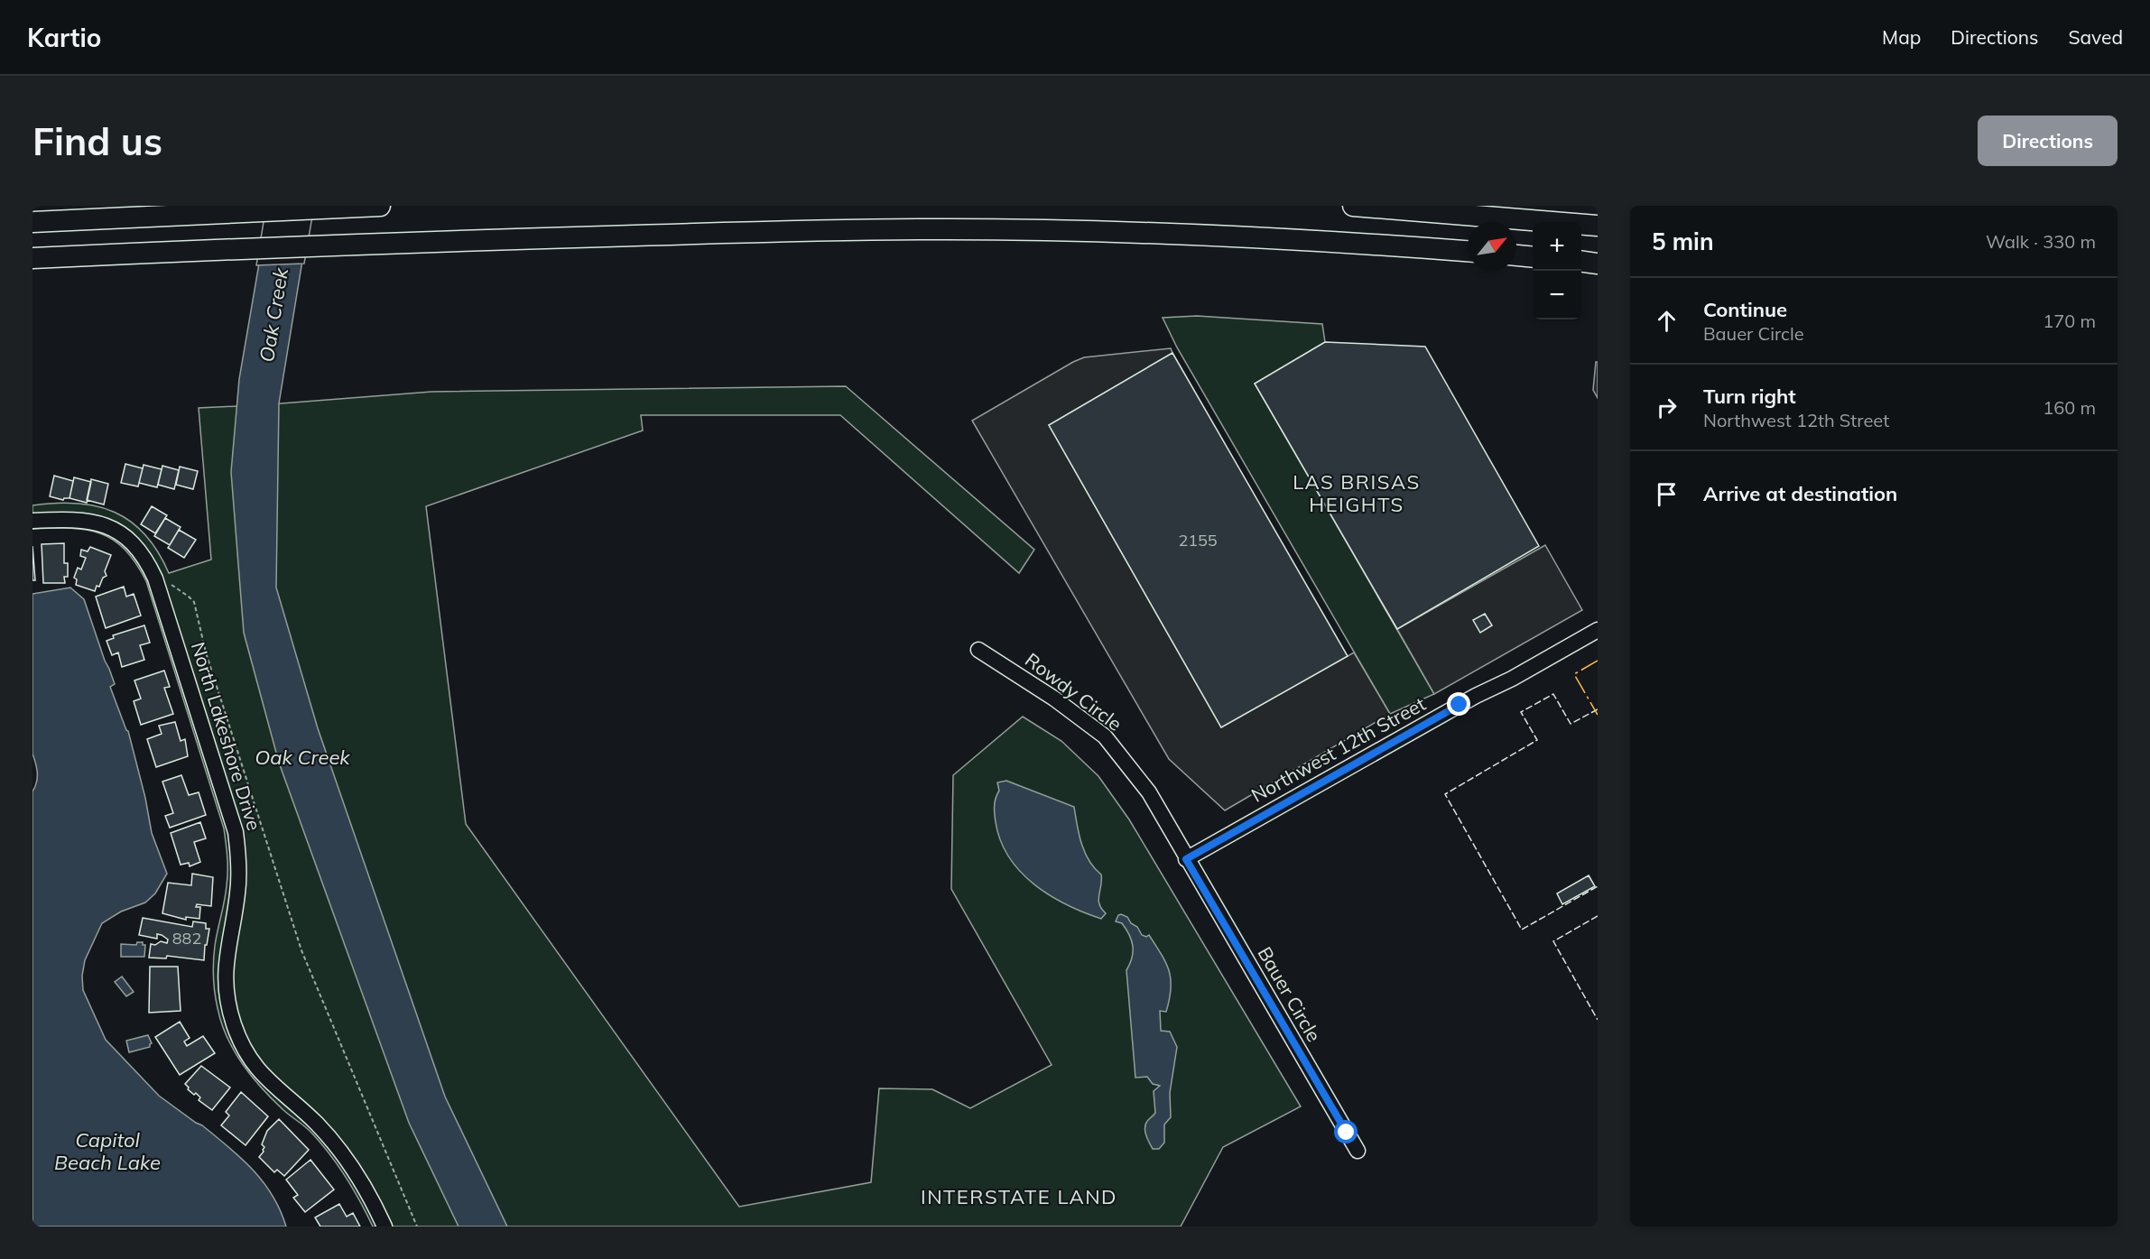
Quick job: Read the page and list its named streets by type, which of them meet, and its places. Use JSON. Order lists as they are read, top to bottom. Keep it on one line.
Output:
{"streets":{"street":["Rowdy Circle","North Lakeshore Drive","Northwest 12th Street","Bauer Circle"]},"crossings":[["Rowdy Circle","Northwest 12th Street"],["Rowdy Circle","Bauer Circle"],["Northwest 12th Street","Bauer Circle"]],"districts":["LAS BRISAS HEIGHTS","INTERSTATE LAND"],"water":["Oak Creek","Capitol Beach Lake"],"house_numbers":["2155","882"],"north":"top right","page":{"header":"Kartio","nav":["Map","Directions","Saved"],"buttons":"Directions","title":"Find us","heading":["5 min","Walk · 330 m"],"map_buttons":["+","−"],"list":[["Continue","Bauer Circle","170 m"],["Turn right","Northwest 12th Street","160 m"],"Arrive at destination"]}}
